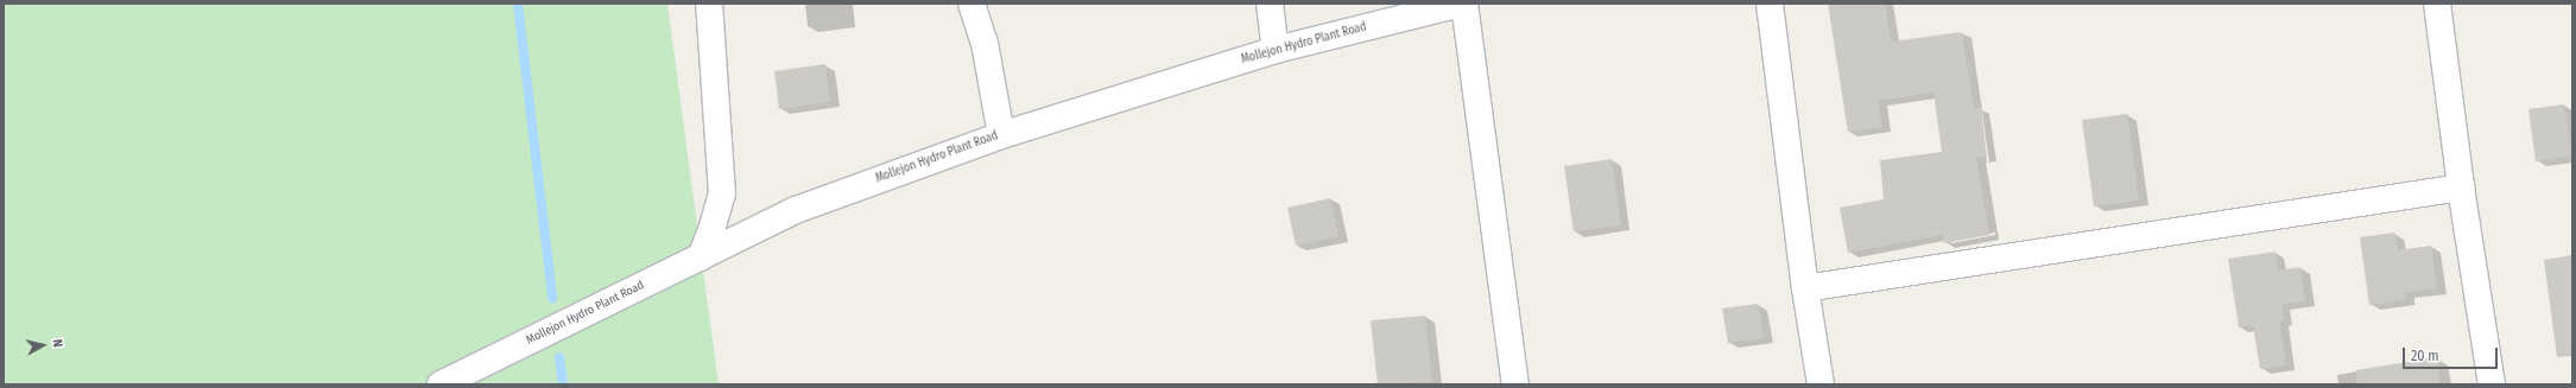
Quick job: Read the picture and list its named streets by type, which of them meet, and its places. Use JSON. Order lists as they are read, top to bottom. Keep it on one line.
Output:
{"streets":{"street":["Mollejon Hydro Plant Road"]},"scale_bar":"20 m","north":"right"}
